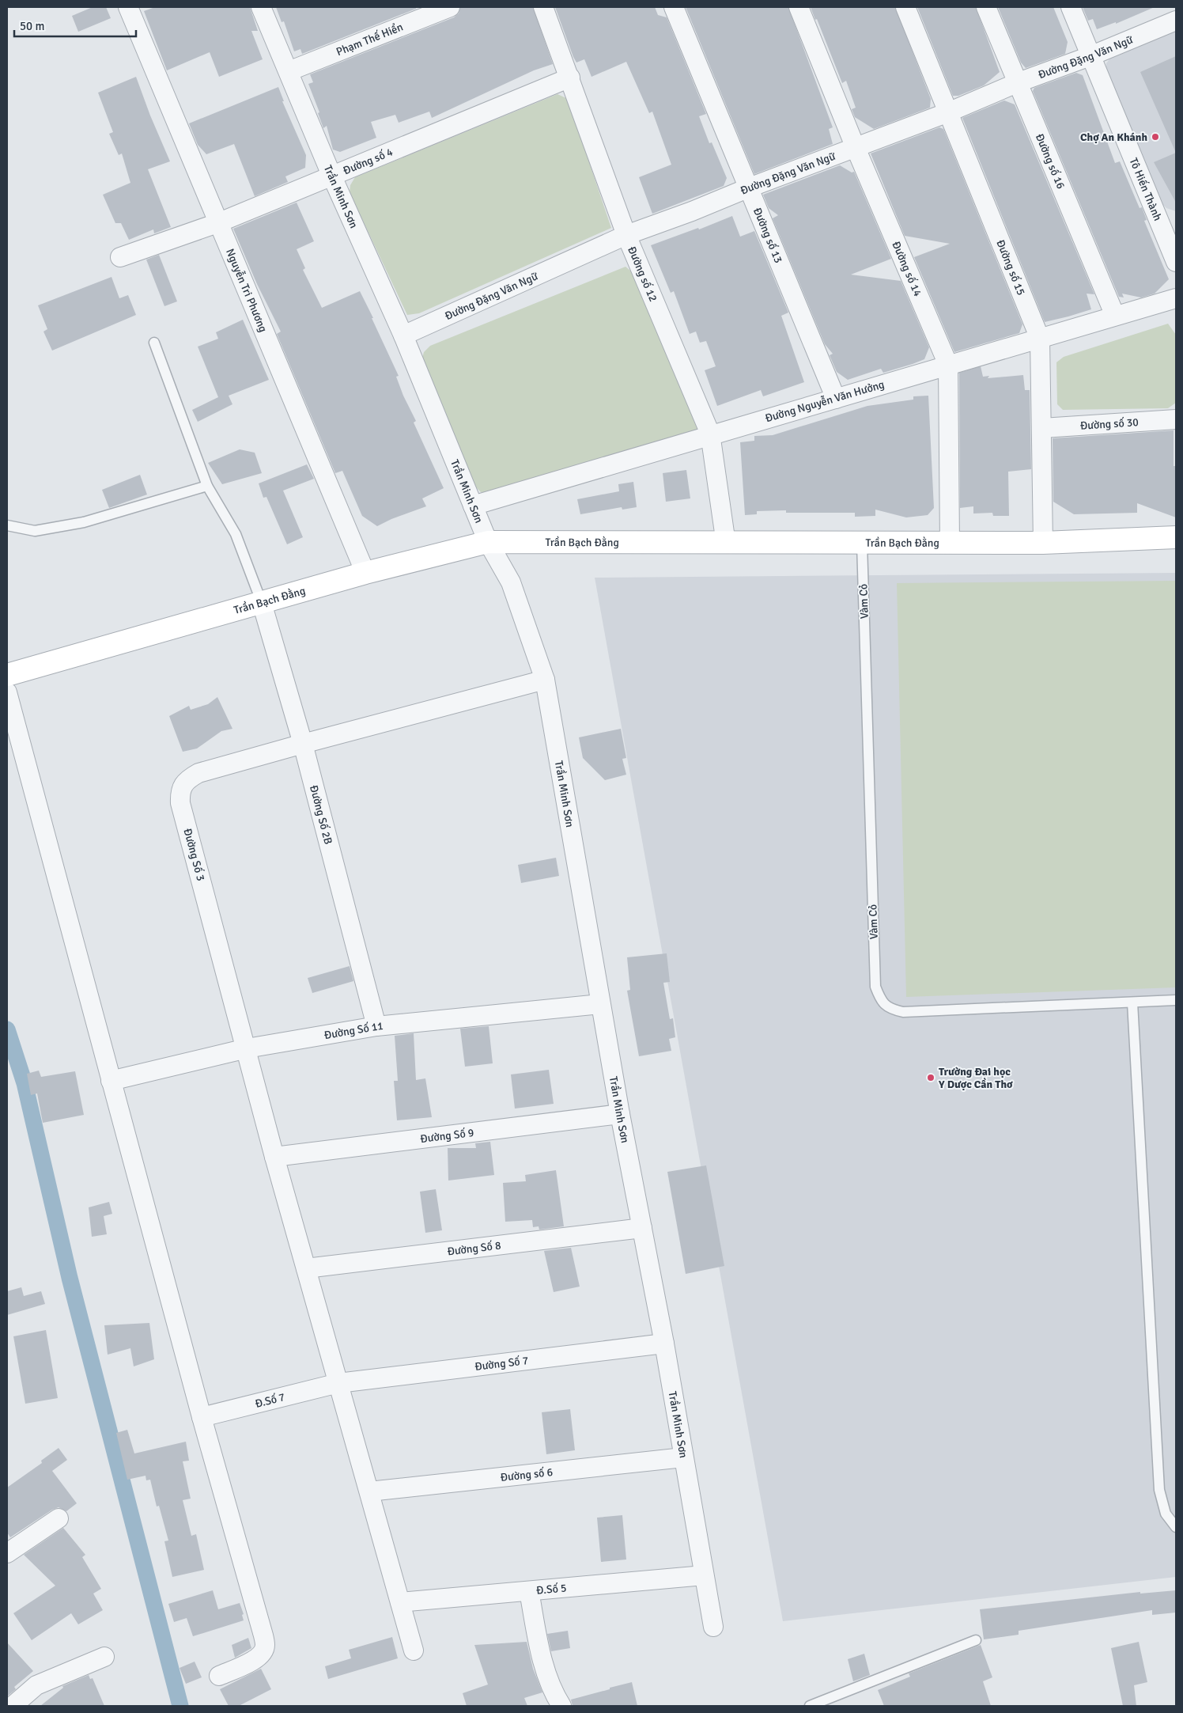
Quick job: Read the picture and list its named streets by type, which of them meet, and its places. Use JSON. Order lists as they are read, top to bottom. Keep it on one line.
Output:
{"streets":{"street":["Phạm Thế Hiển","Đường Đặng Văn Ngữ","Đường số 4","Đường số 16","Tô Hiến Thành","Trần Minh Sơn","Đường số 13","Đường số 15","Đường số 14","Đường số 12","Nguyễn Tri Phương","Đường Nguyễn Văn Hưởng","Đường số 30","Trần Bạch Đằng","Đường Số 2B","Đường Số 3","Đường Số 11","Đường Số 9","Đường Số 8","Đường Số 7","Đ.Số 7","Đường số 6","Đ.Số 5"],"lane":["Vàm Cỏ"]},"crossings":[["Phạm Thế Hiển","Trần Minh Sơn"],["Đường Đặng Văn Ngữ","Đường số 16"],["Đường Đặng Văn Ngữ","Tô Hiến Thành"],["Đường Đặng Văn Ngữ","Trần Minh Sơn"],["Đường Đặng Văn Ngữ","Đường số 13"],["Đường Đặng Văn Ngữ","Đường số 15"],["Đường Đặng Văn Ngữ","Đường số 14"],["Đường Đặng Văn Ngữ","Đường số 12"],["Đường số 4","Trần Minh Sơn"],["Đường số 4","Đường số 12"],["Đường số 4","Nguyễn Tri Phương"],["Đường số 16","Đường Nguyễn Văn Hưởng"],["Trần Minh Sơn","Đường Nguyễn Văn Hưởng"],["Trần Minh Sơn","Trần Bạch Đằng"],["Trần Minh Sơn","Đường Số 3"],["Trần Minh Sơn","Đường Số 11"],["Trần Minh Sơn","Đường Số 9"],["Trần Minh Sơn","Đường Số 8"],["Trần Minh Sơn","Đường Số 7"],["Trần Minh Sơn","Đường số 6"],["Trần Minh Sơn","Đ.Số 5"],["Đường số 13","Đường Nguyễn Văn Hưởng"],["Đường số 15","Đường Nguyễn Văn Hưởng"],["Đường số 15","Đường số 30"],["Đường số 15","Trần Bạch Đằng"],["Đường số 14","Đường Nguyễn Văn Hưởng"],["Đường số 14","Trần Bạch Đằng"],["Đường số 12","Đường Nguyễn Văn Hưởng"],["Đường số 12","Trần Bạch Đằng"],["Nguyễn Tri Phương","Trần Bạch Đằng"],["Trần Bạch Đằng","Vàm Cỏ"],["Trần Bạch Đằng","Đường Số 2B"],["Đường Số 2B","Đường Số 3"],["Đường Số 2B","Đường Số 11"],["Đường Số 3","Đường Số 11"],["Đường Số 3","Đường Số 9"],["Đường Số 3","Đường Số 8"],["Đường Số 3","Đường Số 7"],["Đường Số 3","Đ.Số 7"],["Đường Số 3","Đường số 6"],["Đường Số 3","Đ.Số 5"],["Đường Số 7","Đ.Số 7"]],"places":["Chợ An Khánh","Trường Đại học Y Dược Cần Thơ"],"scale_bar":"50 m"}
